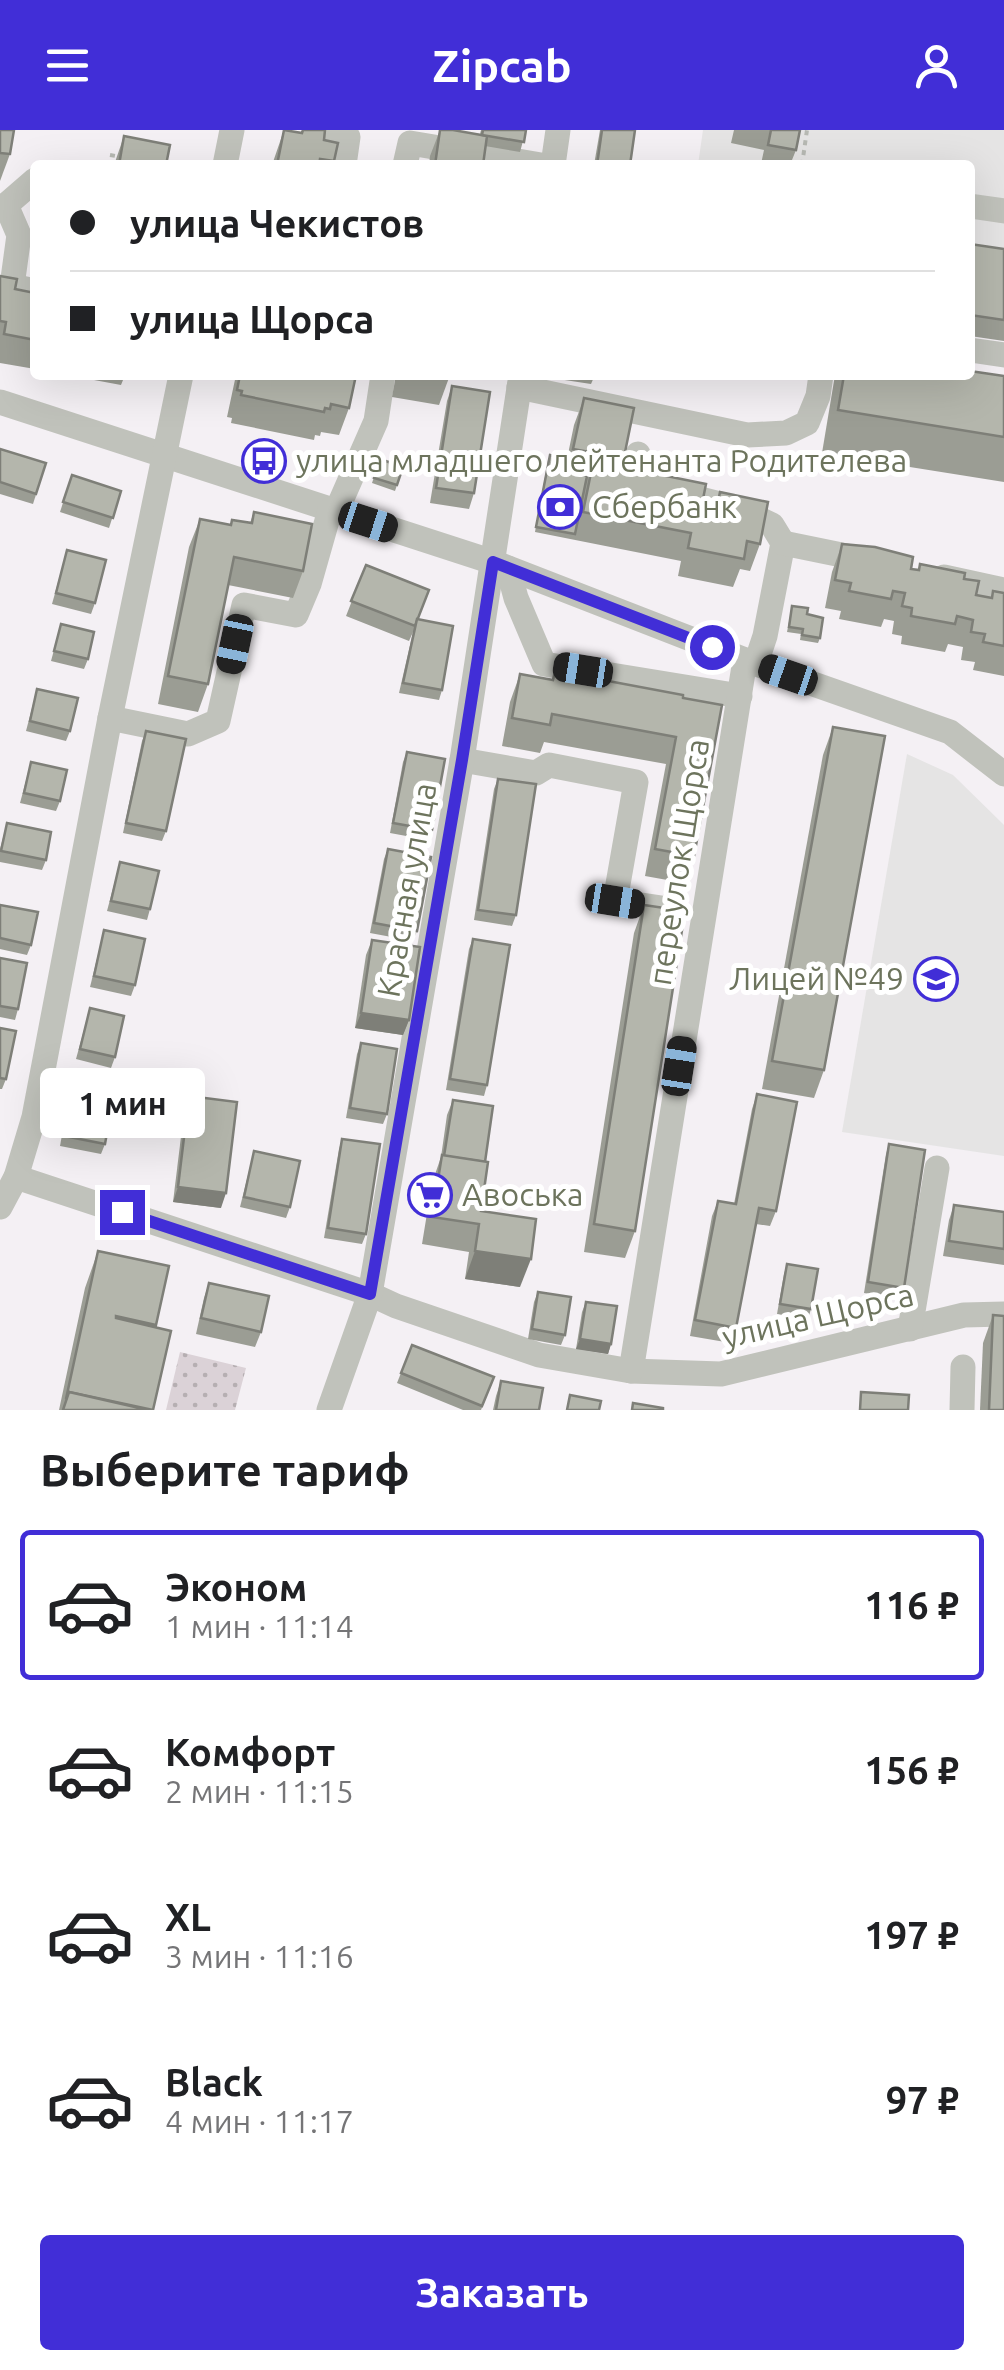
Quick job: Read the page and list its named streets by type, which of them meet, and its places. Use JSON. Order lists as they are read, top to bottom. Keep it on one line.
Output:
{"streets":{"street":["переулок Щорса","Красная улица","улица Щорса"]},"crossings":[["переулок Щорса","улица Щорса"],["Красная улица","улица Щорса"]],"places":{"bus stop":["улица младшего лейтенанта Родителева"],"bank":["Сбербанк"],"school or university":["Лицей №49"],"supermarket":["Авоська"]},"page":{"header":"Zipcab","banner":["улица Чекистов","улица Щорса"],"bubble":"1 мин","heading":"Выберите тариф","list":[{"name":"Эконом","note":"1 мин · 11:14","value":"116 ₽"},{"name":"Комфорт","note":"2 мин · 11:15","value":"156 ₽"},{"name":"XL","note":"3 мин · 11:16","value":"197 ₽"},{"name":"Black","note":"4 мин · 11:17","value":"97 ₽"}],"buttons":"Заказать"}}
